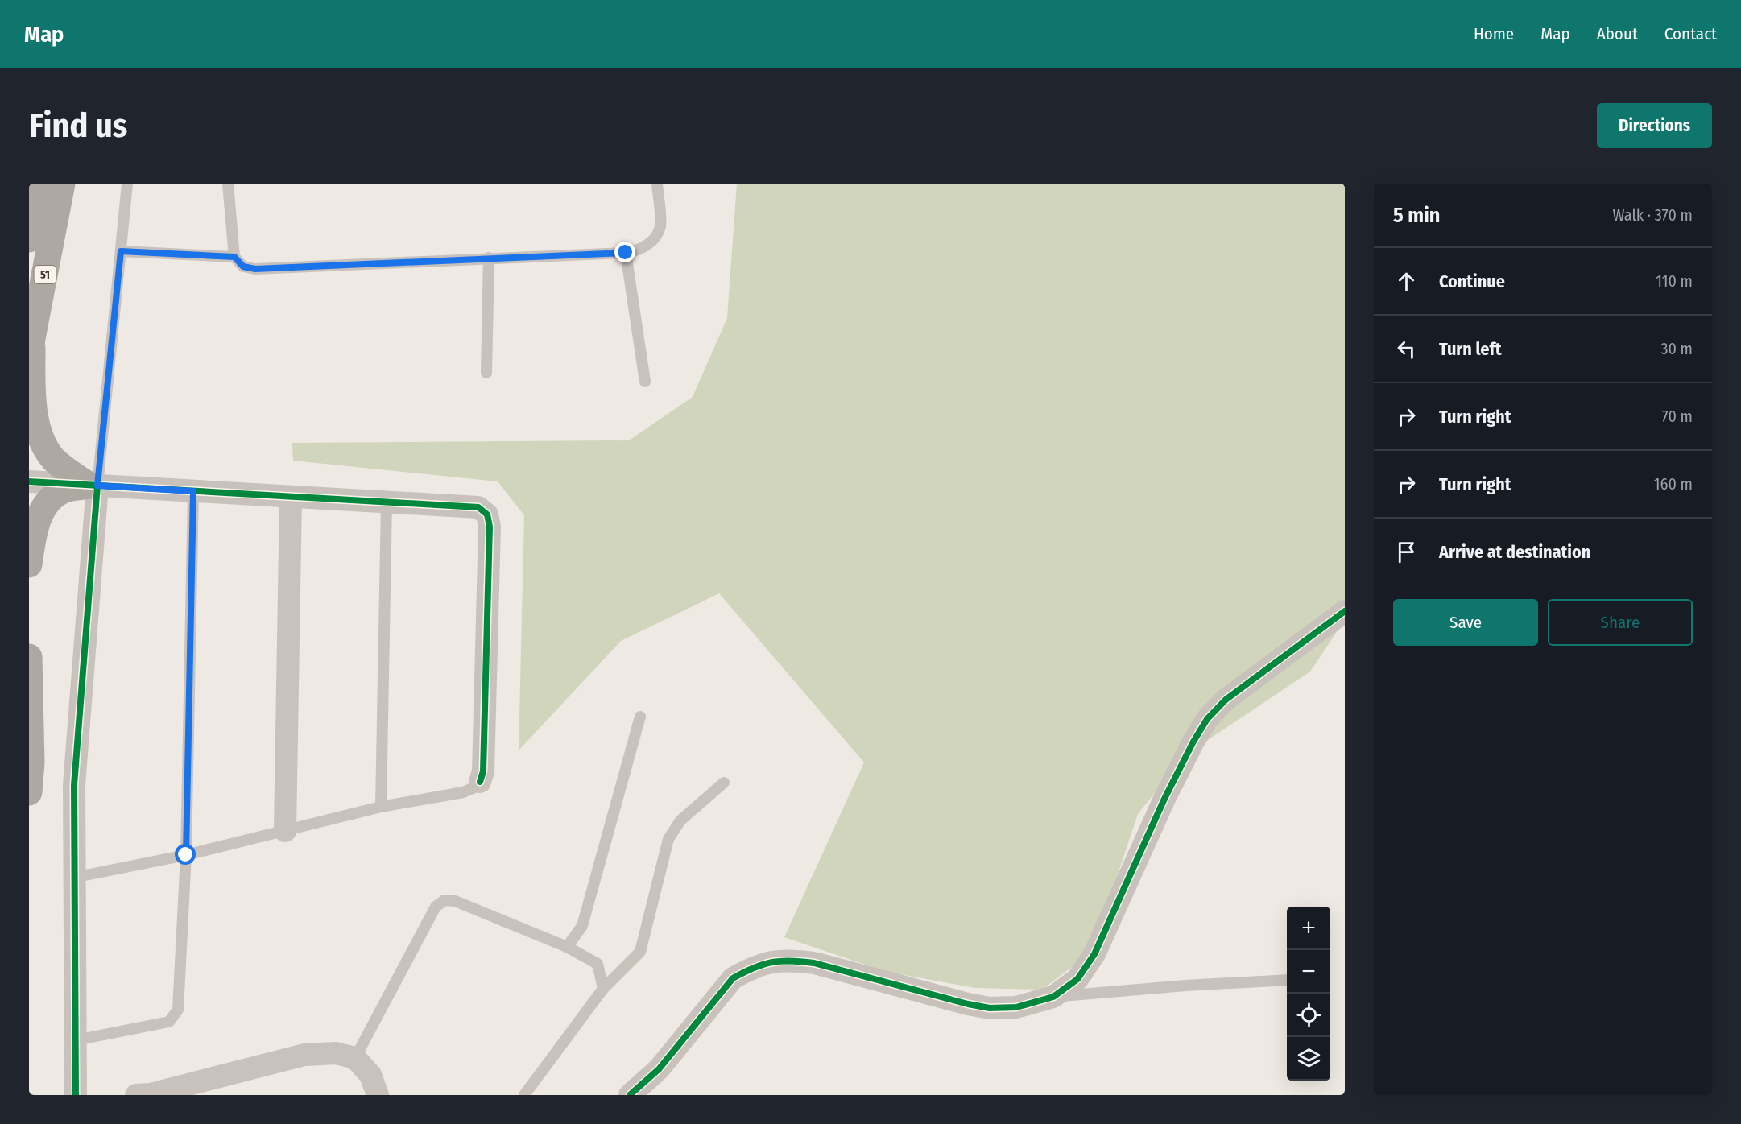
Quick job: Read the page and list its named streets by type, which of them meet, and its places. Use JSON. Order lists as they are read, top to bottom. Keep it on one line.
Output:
{"streets":{"highway":["51"]},"page":{"header":"Map","nav":["Home","Map","About","Contact"],"buttons":["Directions",["Save","Share"]],"title":"Find us","heading":["5 min","Walk · 370 m"],"list":[["Continue","110 m"],["Turn left","30 m"],["Turn right","70 m"],["Turn right","160 m"],"Arrive at destination"],"map_buttons":["+","−"]}}
